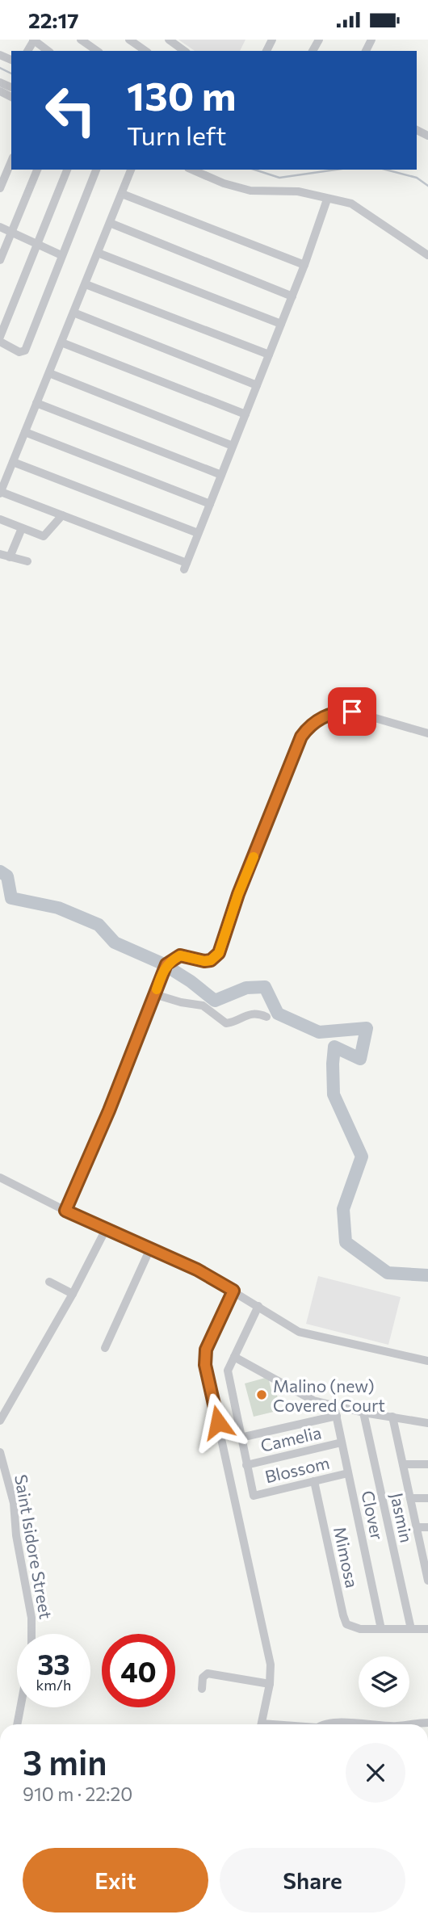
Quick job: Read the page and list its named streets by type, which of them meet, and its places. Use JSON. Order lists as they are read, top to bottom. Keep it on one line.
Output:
{"streets":{"street":["Camelia","Blossom","Clover","Jasmin","Saint Isidore Street","Mimosa"]},"crossings":[["Camelia","Blossom"],["Camelia","Clover"],["Blossom","Clover"],["Blossom","Mimosa"],["Clover","Mimosa"]],"places":["Malino (new) Covered Court"],"page":{"status":"22:17","turn":["130 m","Turn left"],"speed":"33 km/h","limit":"40","heading":["3 min","910 m · 22:20"],"buttons":["Exit","Share"]}}
